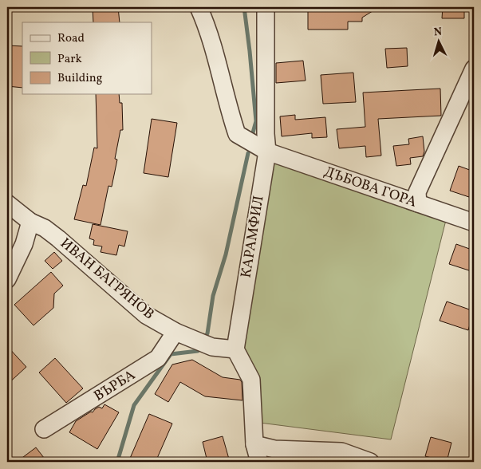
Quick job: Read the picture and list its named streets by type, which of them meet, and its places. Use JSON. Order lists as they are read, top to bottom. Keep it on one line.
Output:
{"streets":{"street":["ДЪБОВА ГОРА","КАРАМФИЛ","ИВАН БАГРЯНОВ","ВЪРБА"]},"crossings":[["ДЪБОВА ГОРА","КАРАМФИЛ"],["КАРАМФИЛ","ИВАН БАГРЯНОВ"],["ИВАН БАГРЯНОВ","ВЪРБА"]],"legend":["Road","Park","Building"],"north":"top"}
